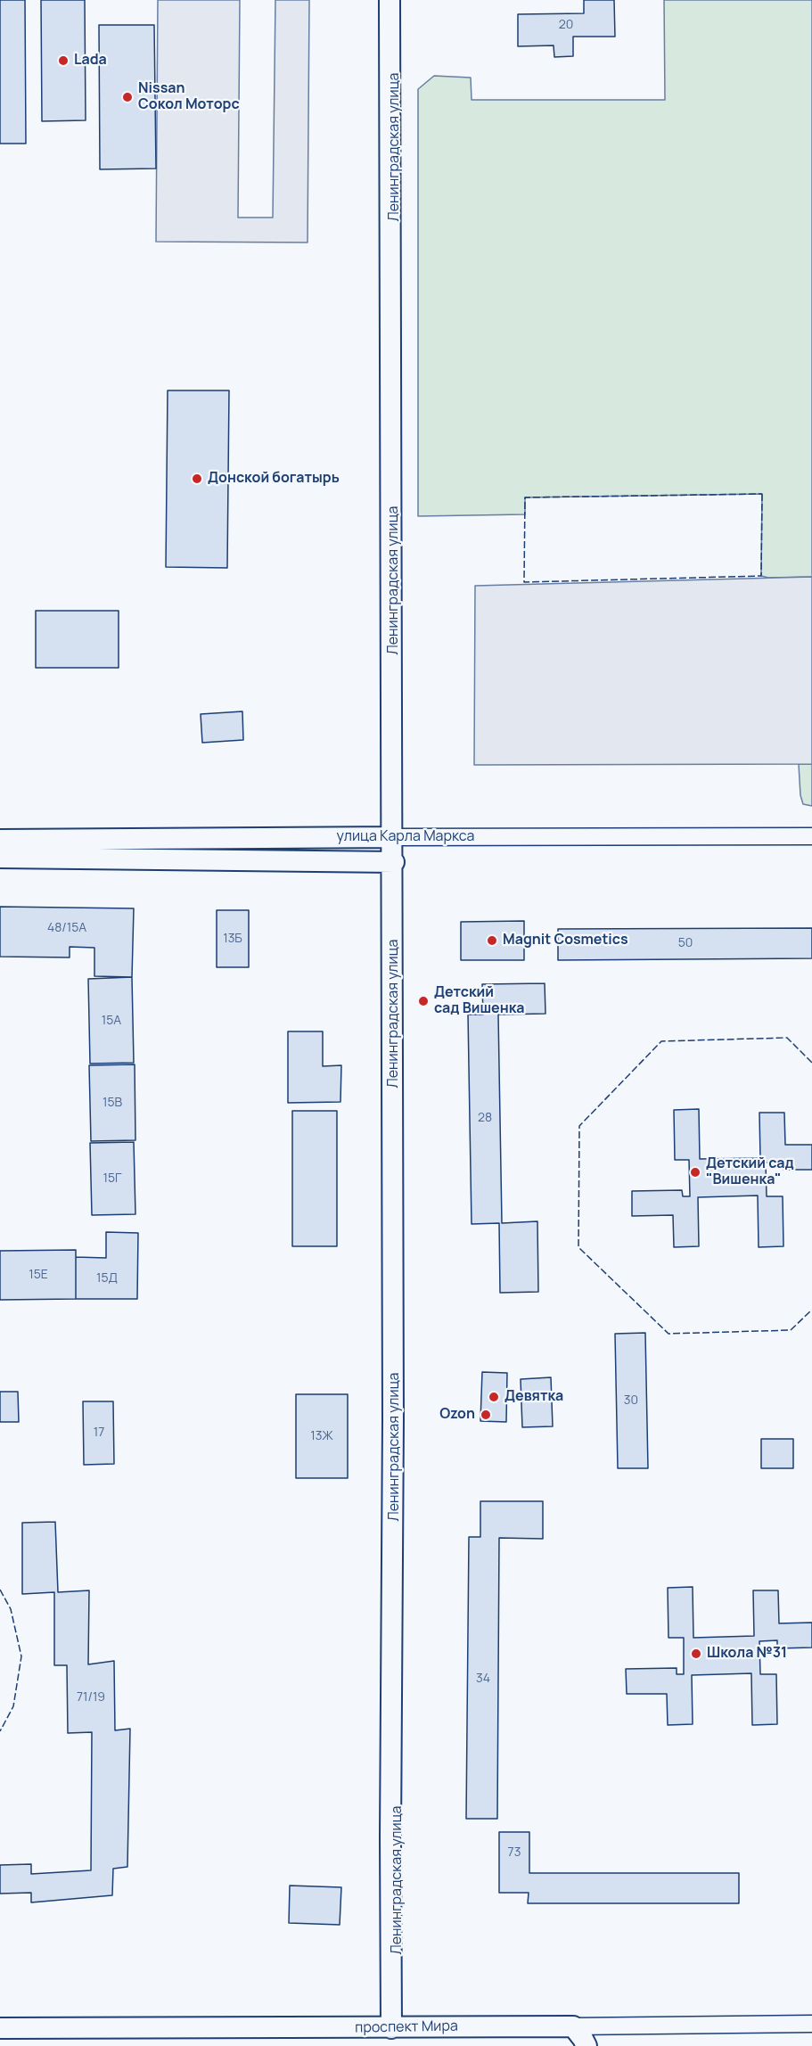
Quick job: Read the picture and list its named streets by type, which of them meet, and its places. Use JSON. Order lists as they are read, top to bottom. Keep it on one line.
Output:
{"streets":{"street":["Ленинградская улица","улица Карла Маркса","проспект Мира"]},"crossings":[["Ленинградская улица","улица Карла Маркса"],["Ленинградская улица","проспект Мира"]],"places":["Lada","Nissan Сокол Моторс","Донской богатырь","Magnit Cosmetics","Детский сад Вишенка","Детский сад \"Вишенка\"","Девятка","Ozon","Школа №31"],"house_numbers":["20","48/15А","13Б","50","15А","15В","28","15Г","15Е","15Д","30","17","13Ж","34","71/19","73"]}
